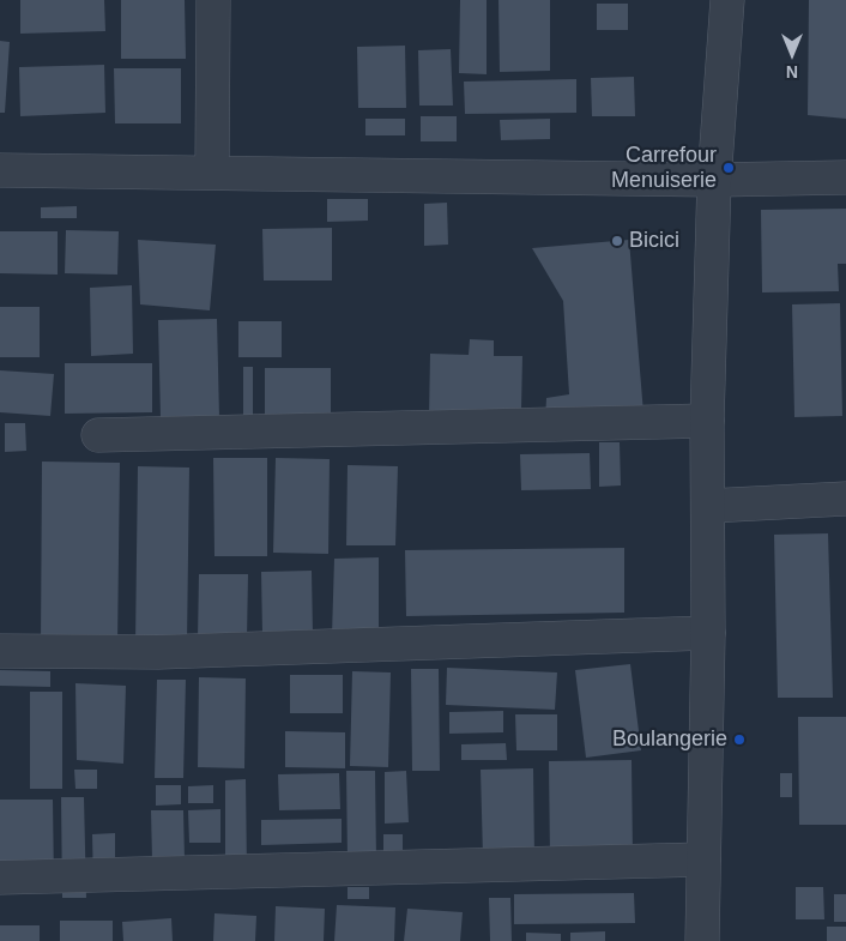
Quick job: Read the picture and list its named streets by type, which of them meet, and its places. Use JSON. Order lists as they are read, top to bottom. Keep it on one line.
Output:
{"places":["Carrefour Menuiserie","Bicici","Boulangerie"],"north":"bottom"}
